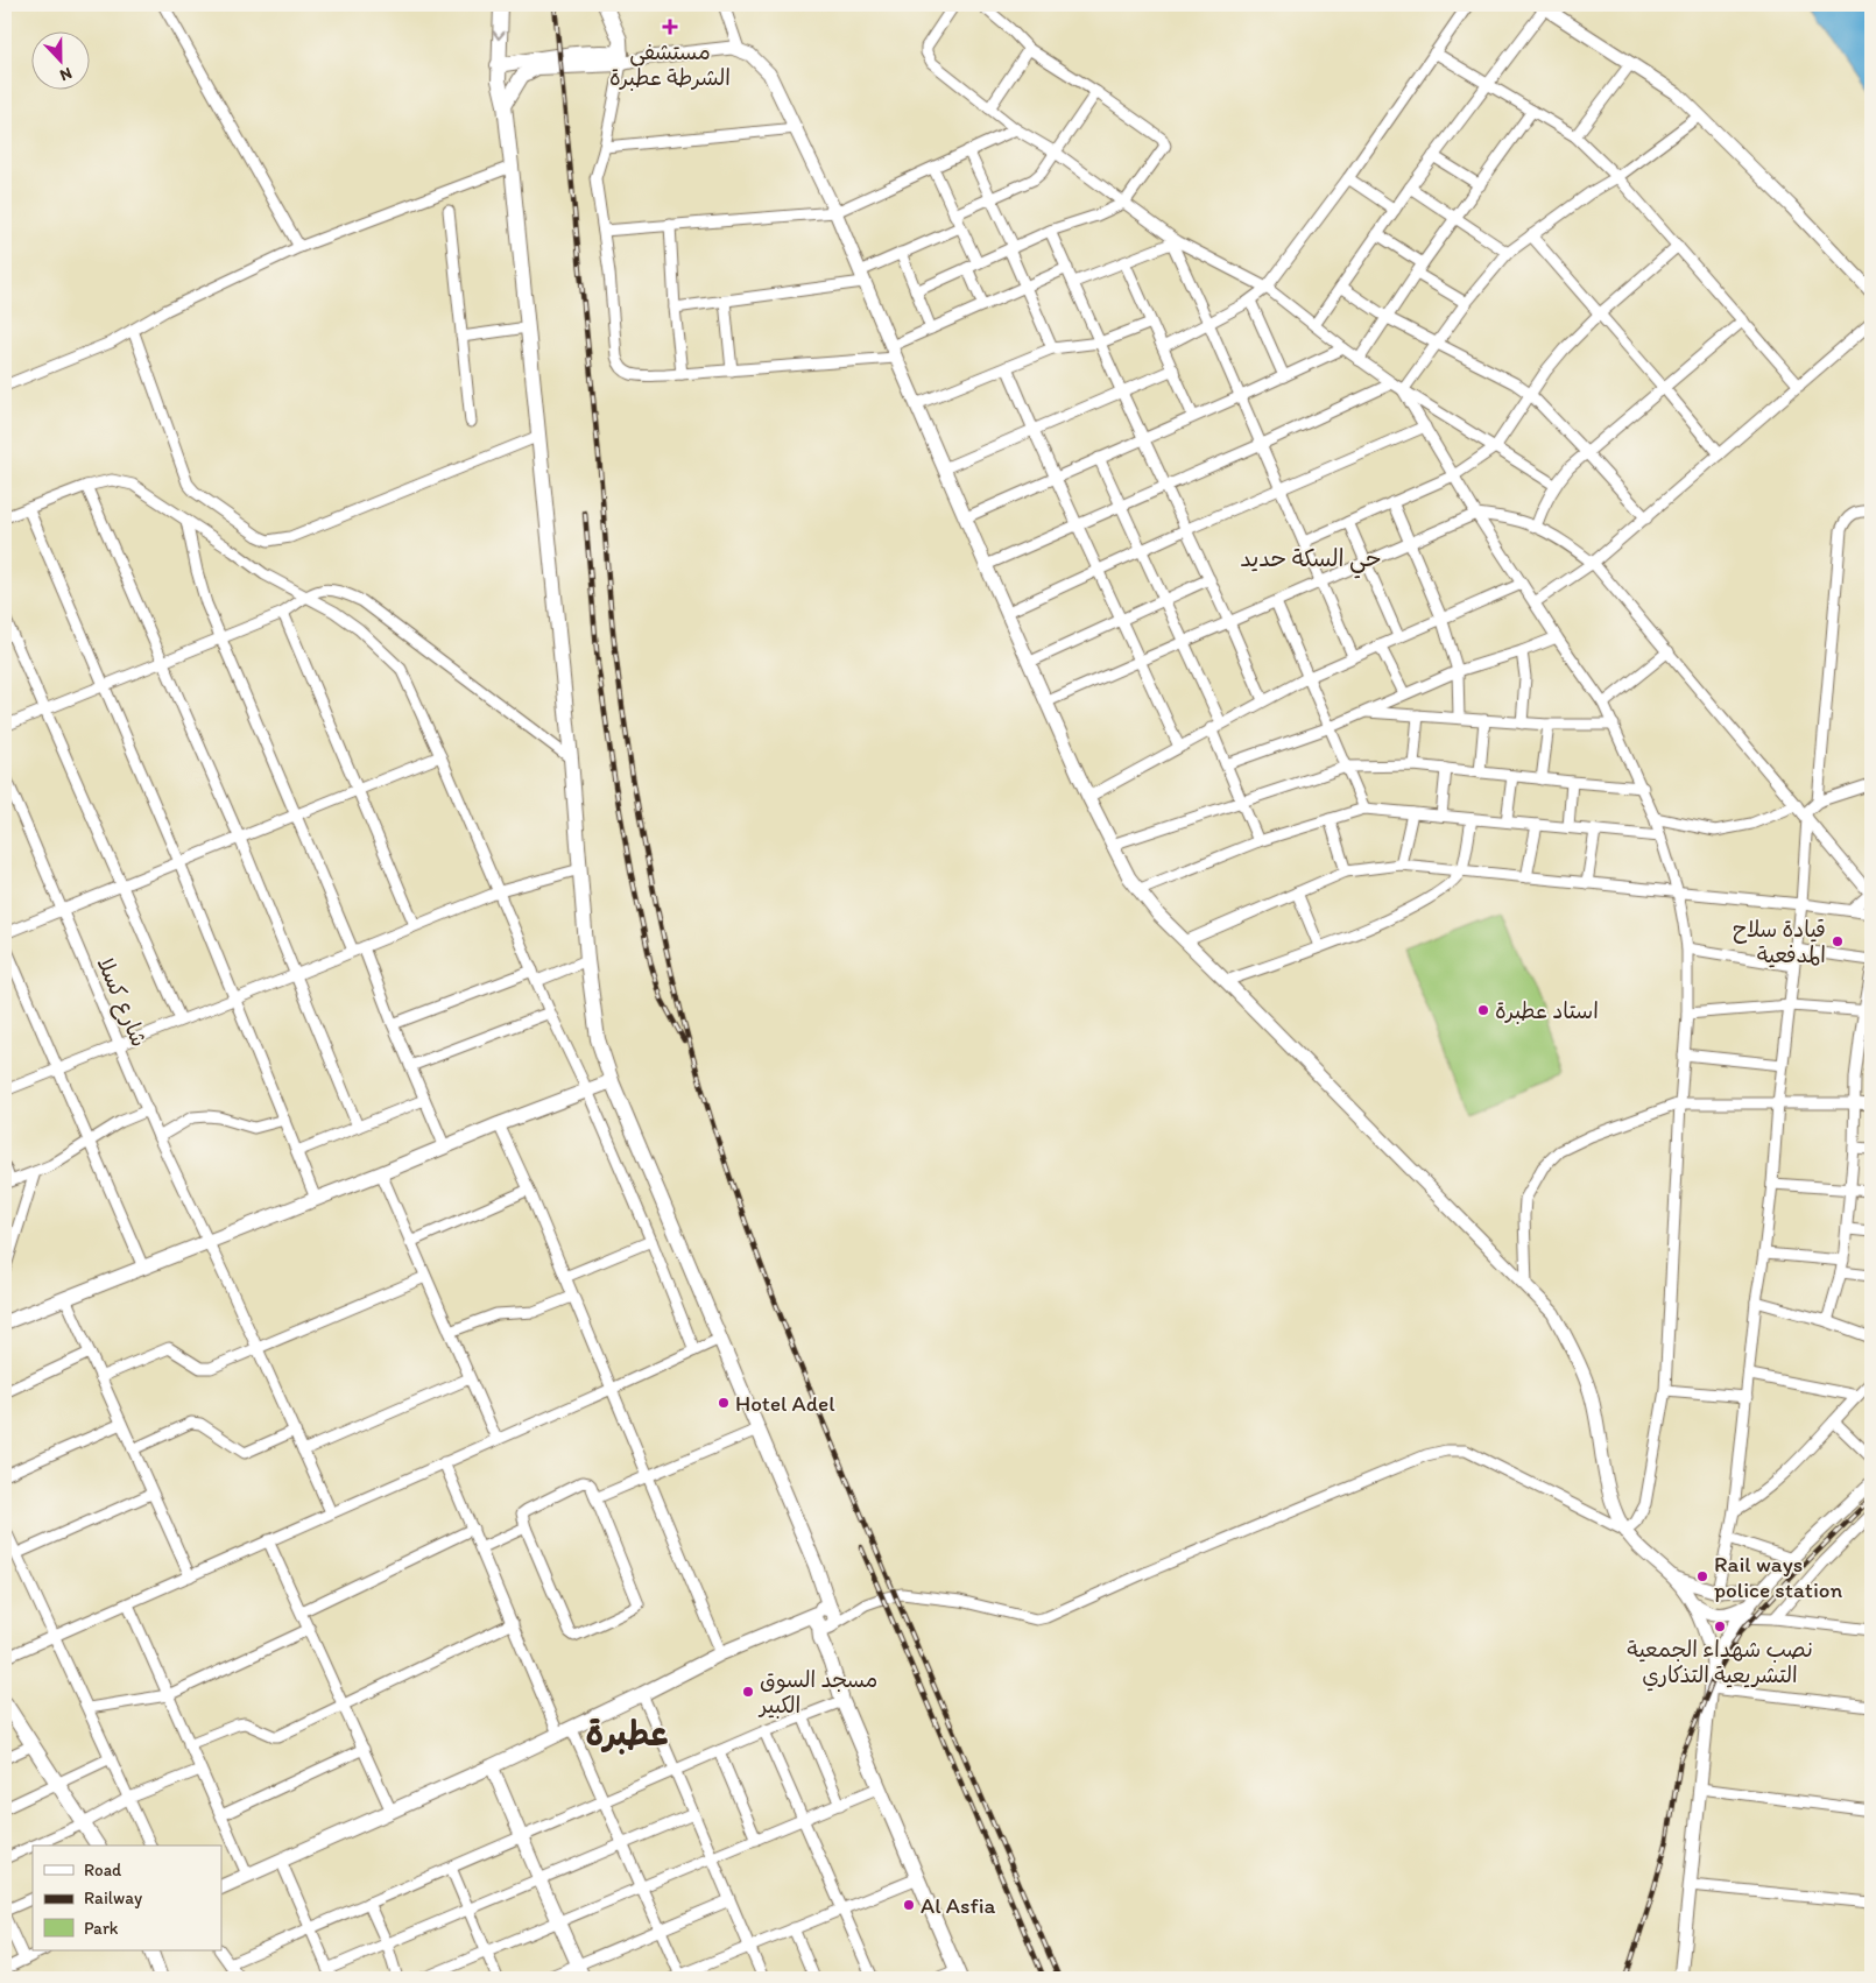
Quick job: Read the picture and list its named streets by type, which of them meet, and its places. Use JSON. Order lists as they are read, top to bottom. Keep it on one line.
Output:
{"streets":{"street":["شارع كسلا"]},"districts":["حي السكة حديد","عطبرة"],"places":{"health":["مستشفى الشرطة عطبرة"],"other":["قيادة سلاح المدفعية","استاد عطبرة","Hotel Adel","Rail ways police station","نصب شهداء الجمعية التشريعية التذكاري","مسجد السوق الكبير","Al Asfia"]},"legend":["Road","Railway","Park"],"north":"bottom"}
